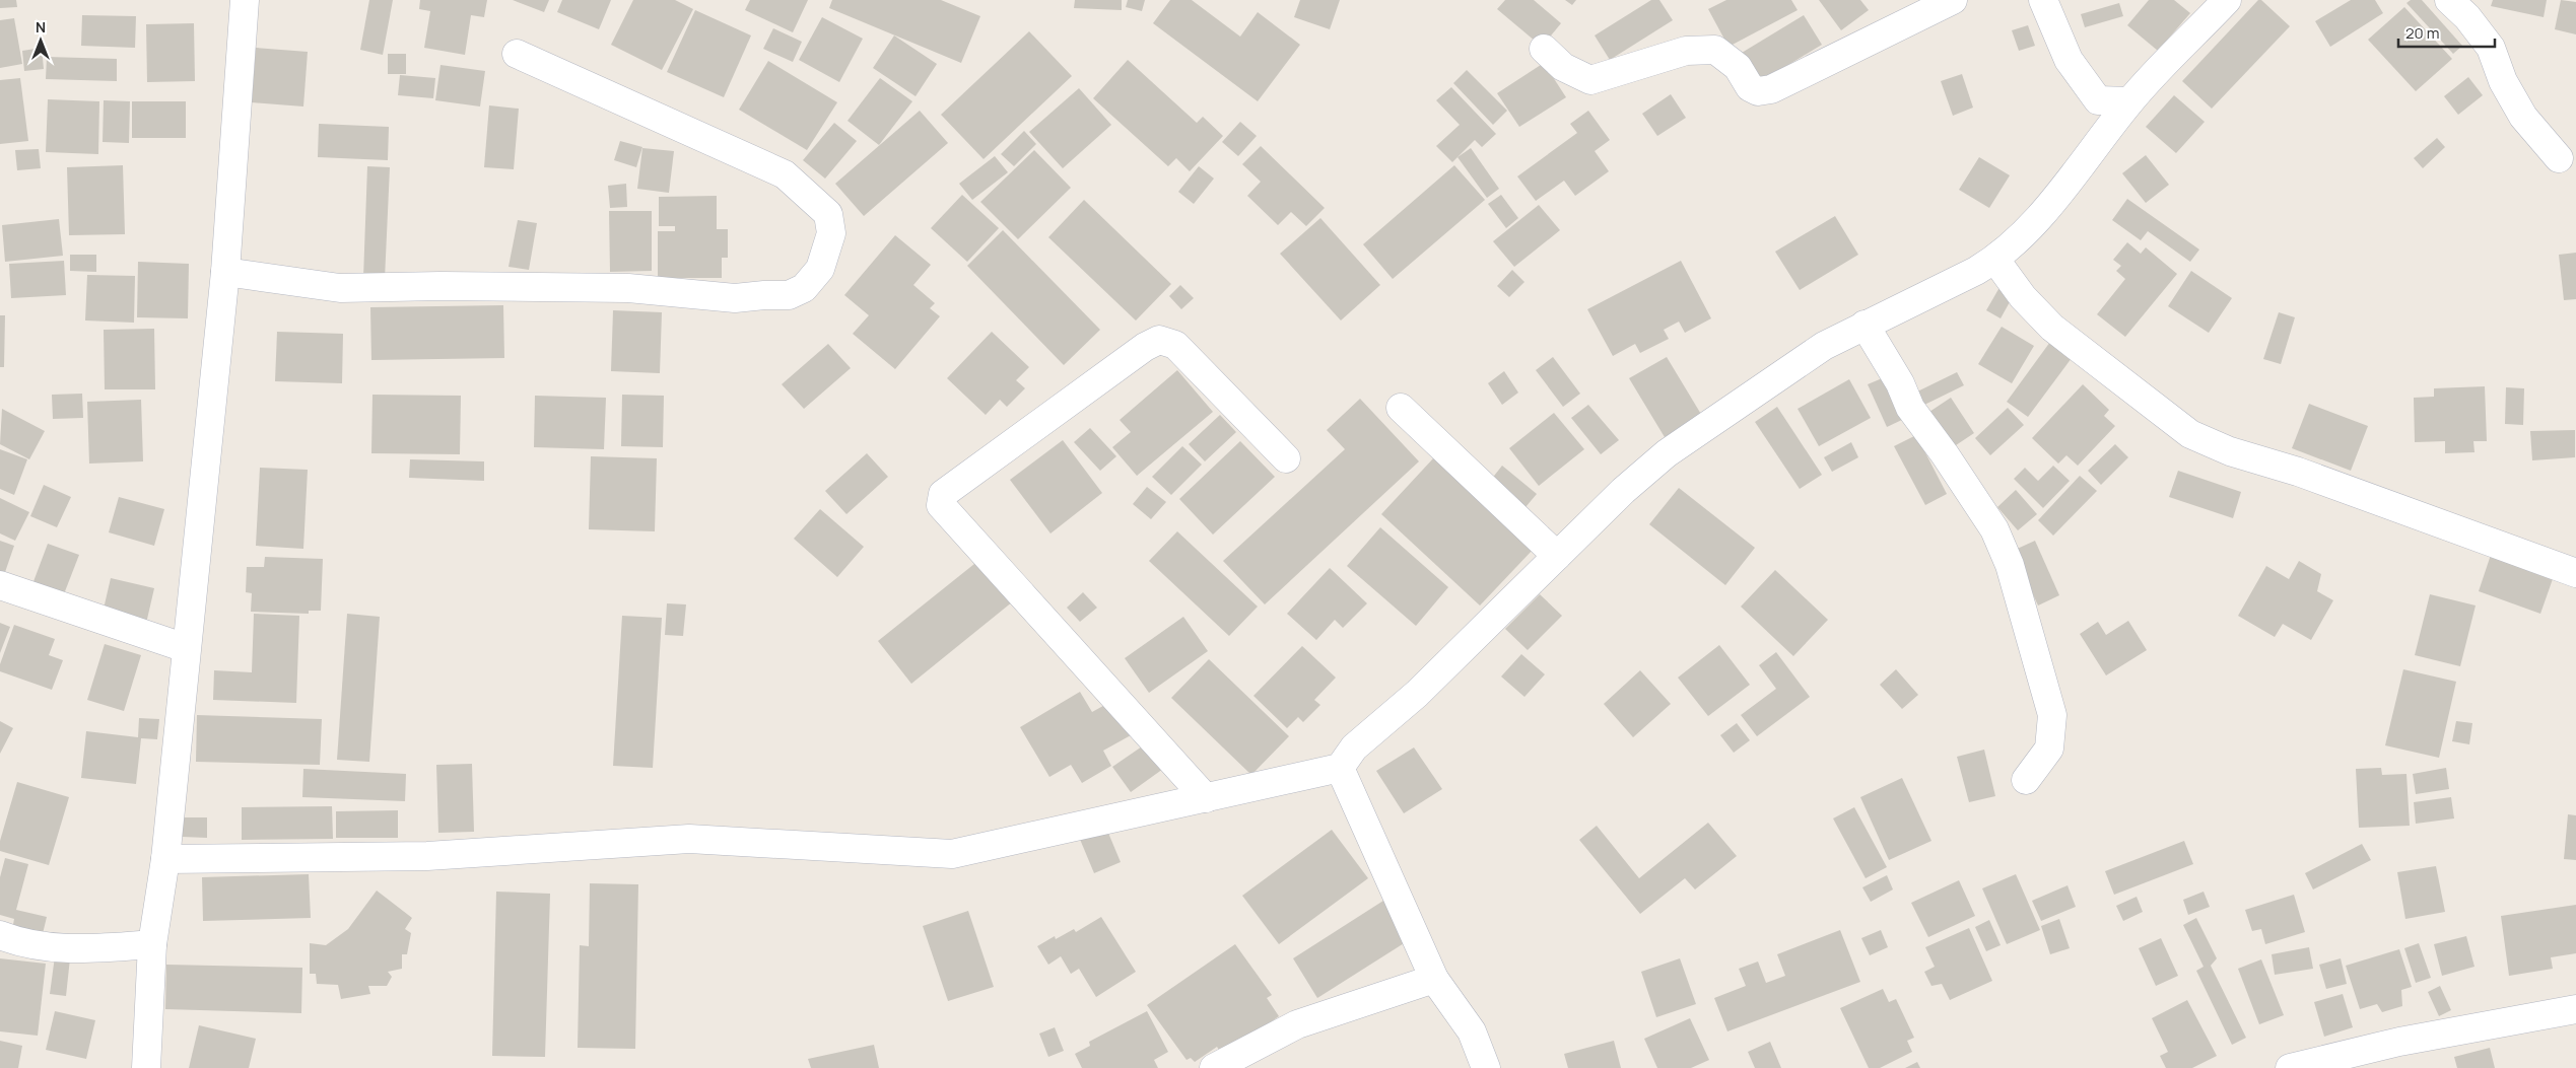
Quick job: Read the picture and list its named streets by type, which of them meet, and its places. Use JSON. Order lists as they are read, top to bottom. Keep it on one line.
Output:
{"scale_bar":"20 m","north":"top"}
